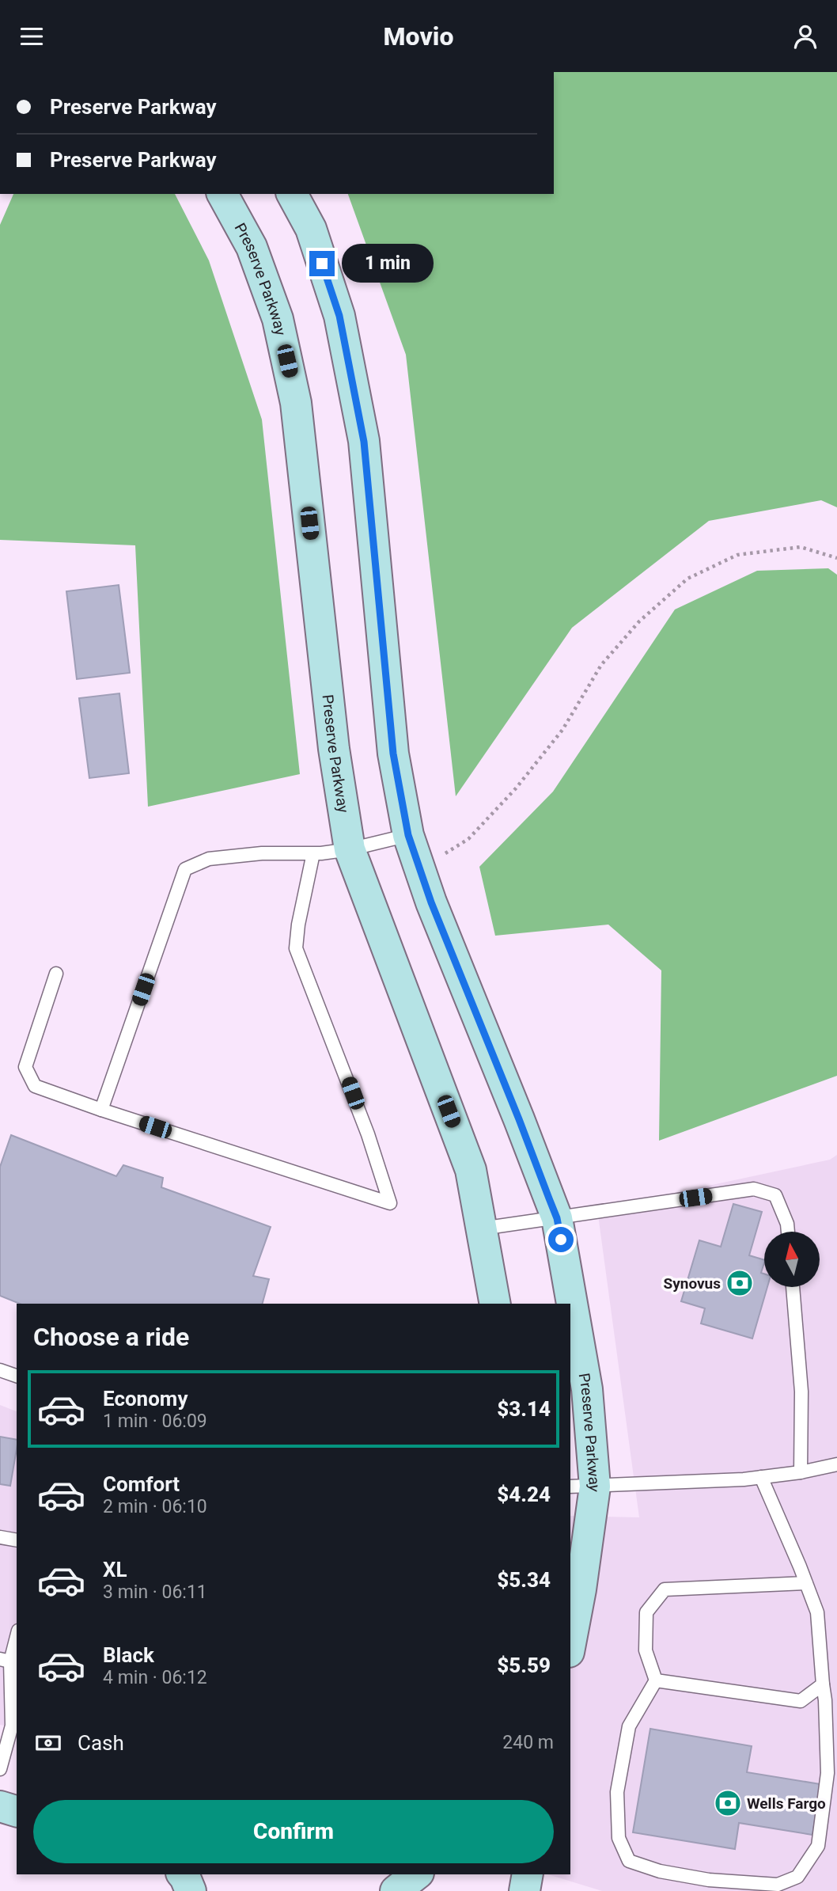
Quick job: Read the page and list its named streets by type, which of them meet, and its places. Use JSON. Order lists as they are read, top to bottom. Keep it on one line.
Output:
{"streets":{"street":["Preserve Parkway"]},"places":{"bank":["Synovus","Wells Fargo"]},"north":"top","page":{"header":"Movio","banner":["Preserve Parkway","Preserve Parkway"],"bubble":"1 min","heading":"Choose a ride","list":[{"name":"Economy","note":"1 min · 06:09","value":"$3.14"},{"name":"Comfort","note":"2 min · 06:10","value":"$4.24"},{"name":"XL","note":"3 min · 06:11","value":"$5.34"},{"name":"Black","note":"4 min · 06:12","value":"$5.59"}],"pay":["Cash","240 m"],"buttons":"Confirm"}}
